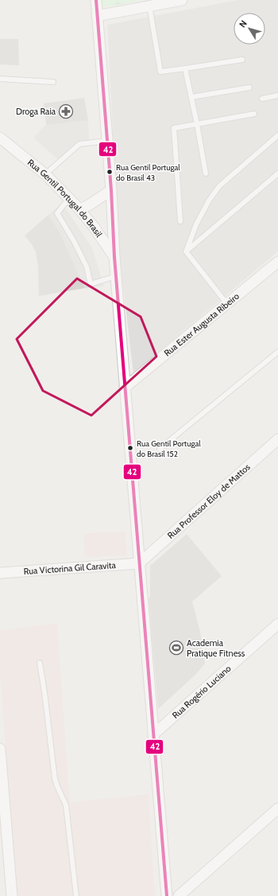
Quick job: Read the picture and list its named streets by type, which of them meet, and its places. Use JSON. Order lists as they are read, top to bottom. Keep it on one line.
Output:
{"streets":{"street":["Rua Gentil Portugal do Brasil","Rua Ester Augusta Ribeiro","Rua Professor Eloy de Mattos","Rua Victorina Gil Caravita","Rua Rogério Luciano"]},"crossings":[["Rua Professor Eloy de Mattos","Rua Victorina Gil Caravita"]],"places":{"pharmacy":["Droga Raia"],"other":["Rua Gentil Portugal do Brasil 43","Rua Gentil Portugal do Brasil 152"],"sports":["Academia Pratique Fitness"]},"lines":["transit line 42"],"north":"top left"}
